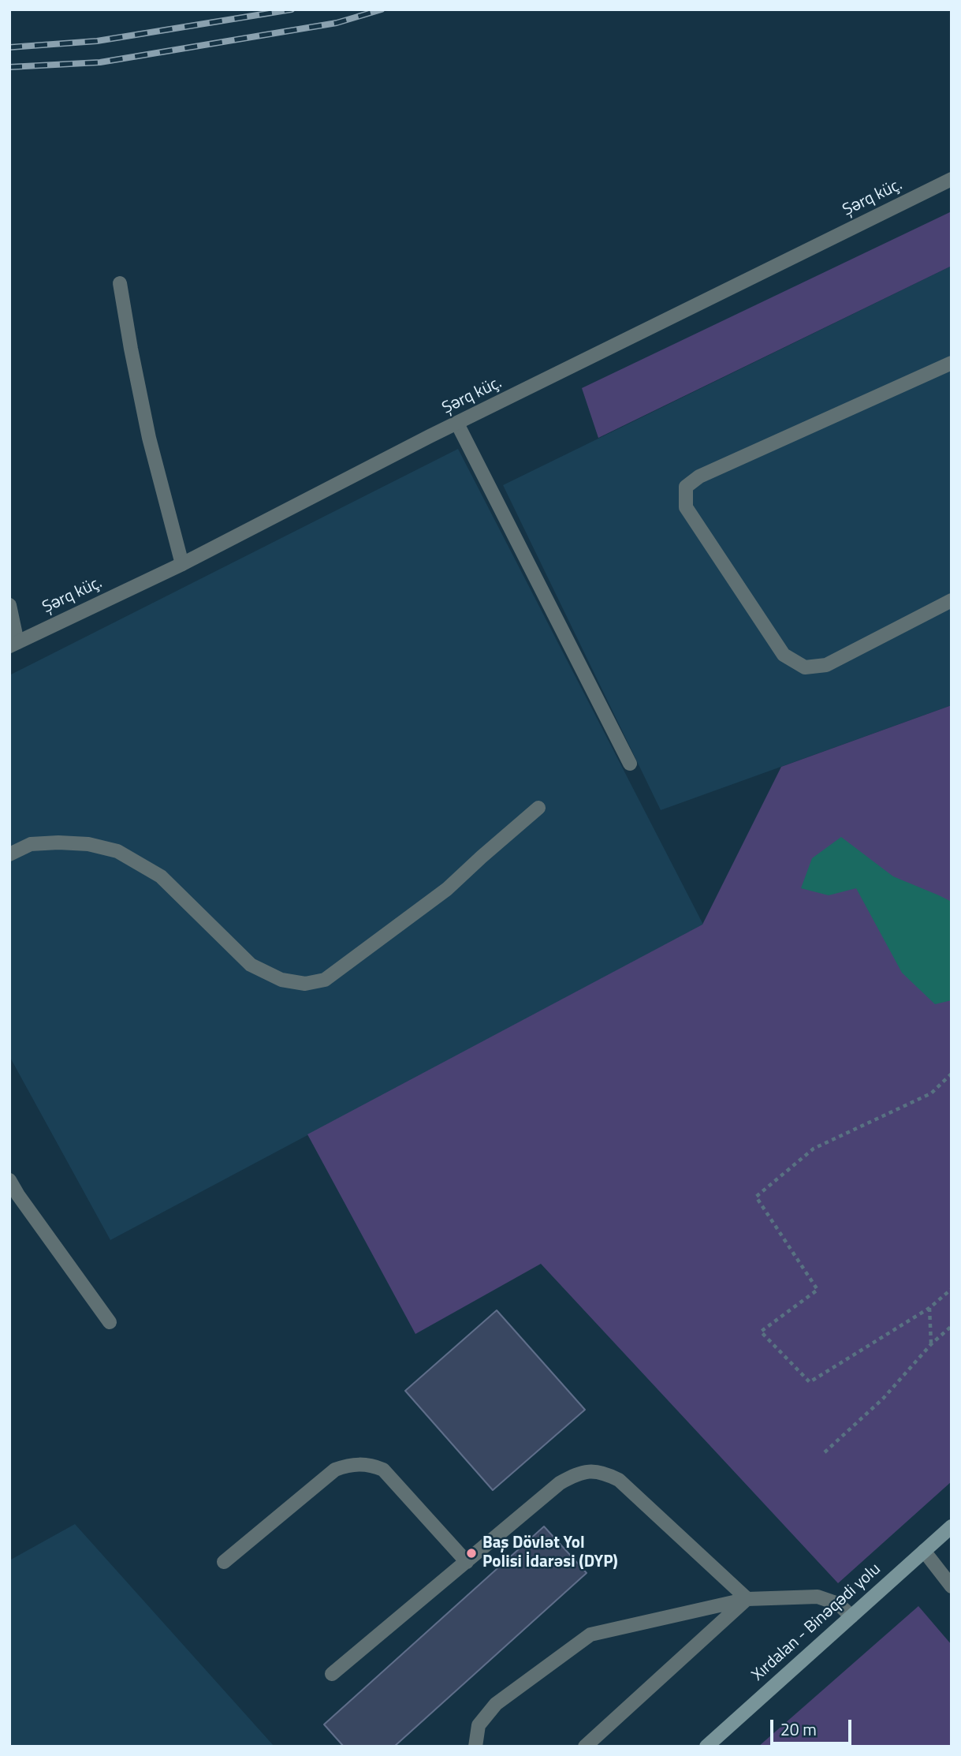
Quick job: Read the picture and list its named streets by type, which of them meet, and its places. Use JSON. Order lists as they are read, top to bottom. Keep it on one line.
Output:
{"streets":{"main road":["Xırdalan - Binəqədi yolu"],"street":["Şərq küç."]},"places":["Baş Dövlət Yol Polisi İdarəsi (DYP)"],"scale_bar":"20 m"}
